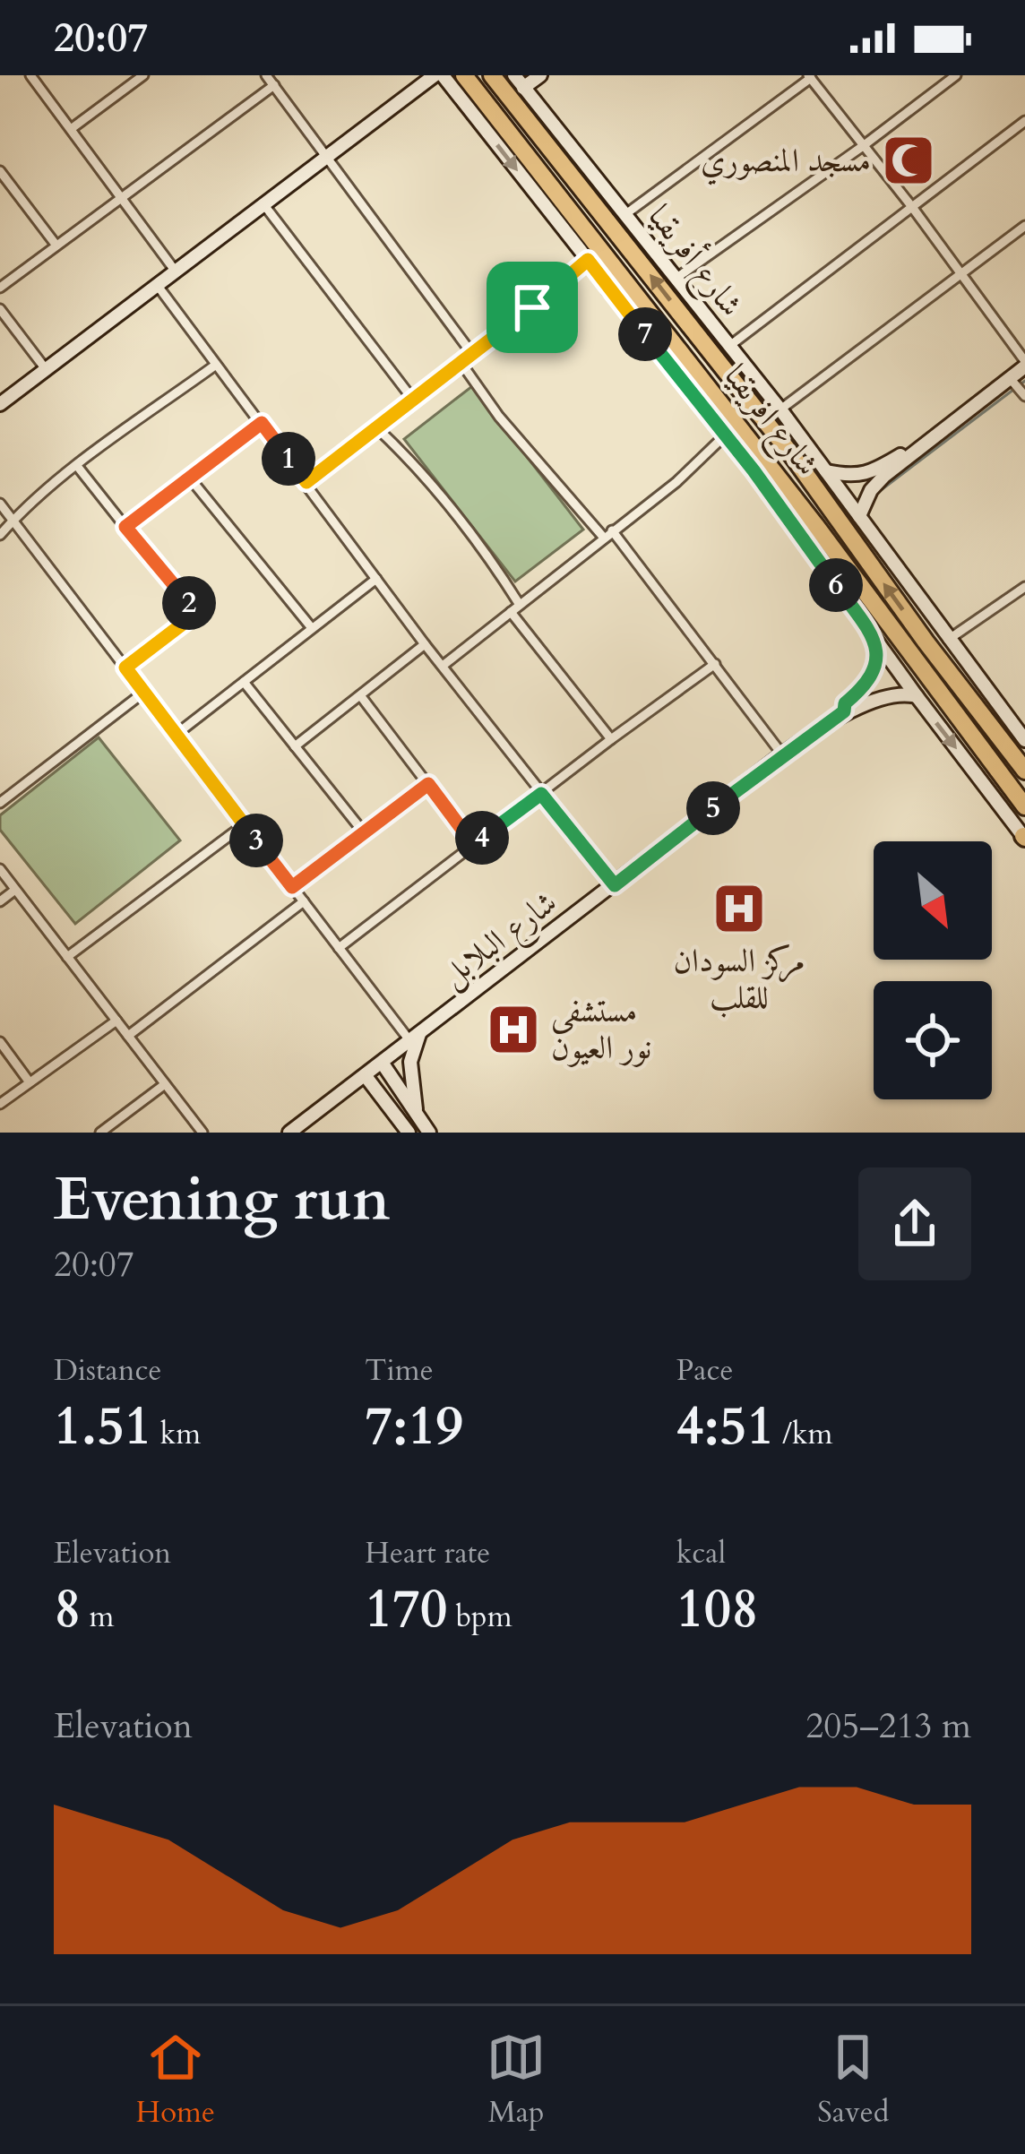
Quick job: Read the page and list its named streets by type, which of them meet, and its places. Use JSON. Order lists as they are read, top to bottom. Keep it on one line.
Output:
{"streets":{"highway":["شارع افريقيا"],"street":["شارع أفريقيا","شارع البلابل"]},"places":{"mosque":["مسجد المنصوري"],"hospital":["مركز السودان للقلب","مستشفى نور العيون"]},"north":"bottom right","page":{"status":"20:07","pins":["7","1","6","2","5","4","3"],"heading":["Evening run","20:07"],"stats":[["Distance","1.51 km"],["Time","7:19"],["Pace","4:51 /km"],["Elevation","8 m"],["Heart rate","170 bpm"],["kcal","108"]],"chart":["Elevation","205–213 m"],"tabs":["Home","Map","Saved"]}}
